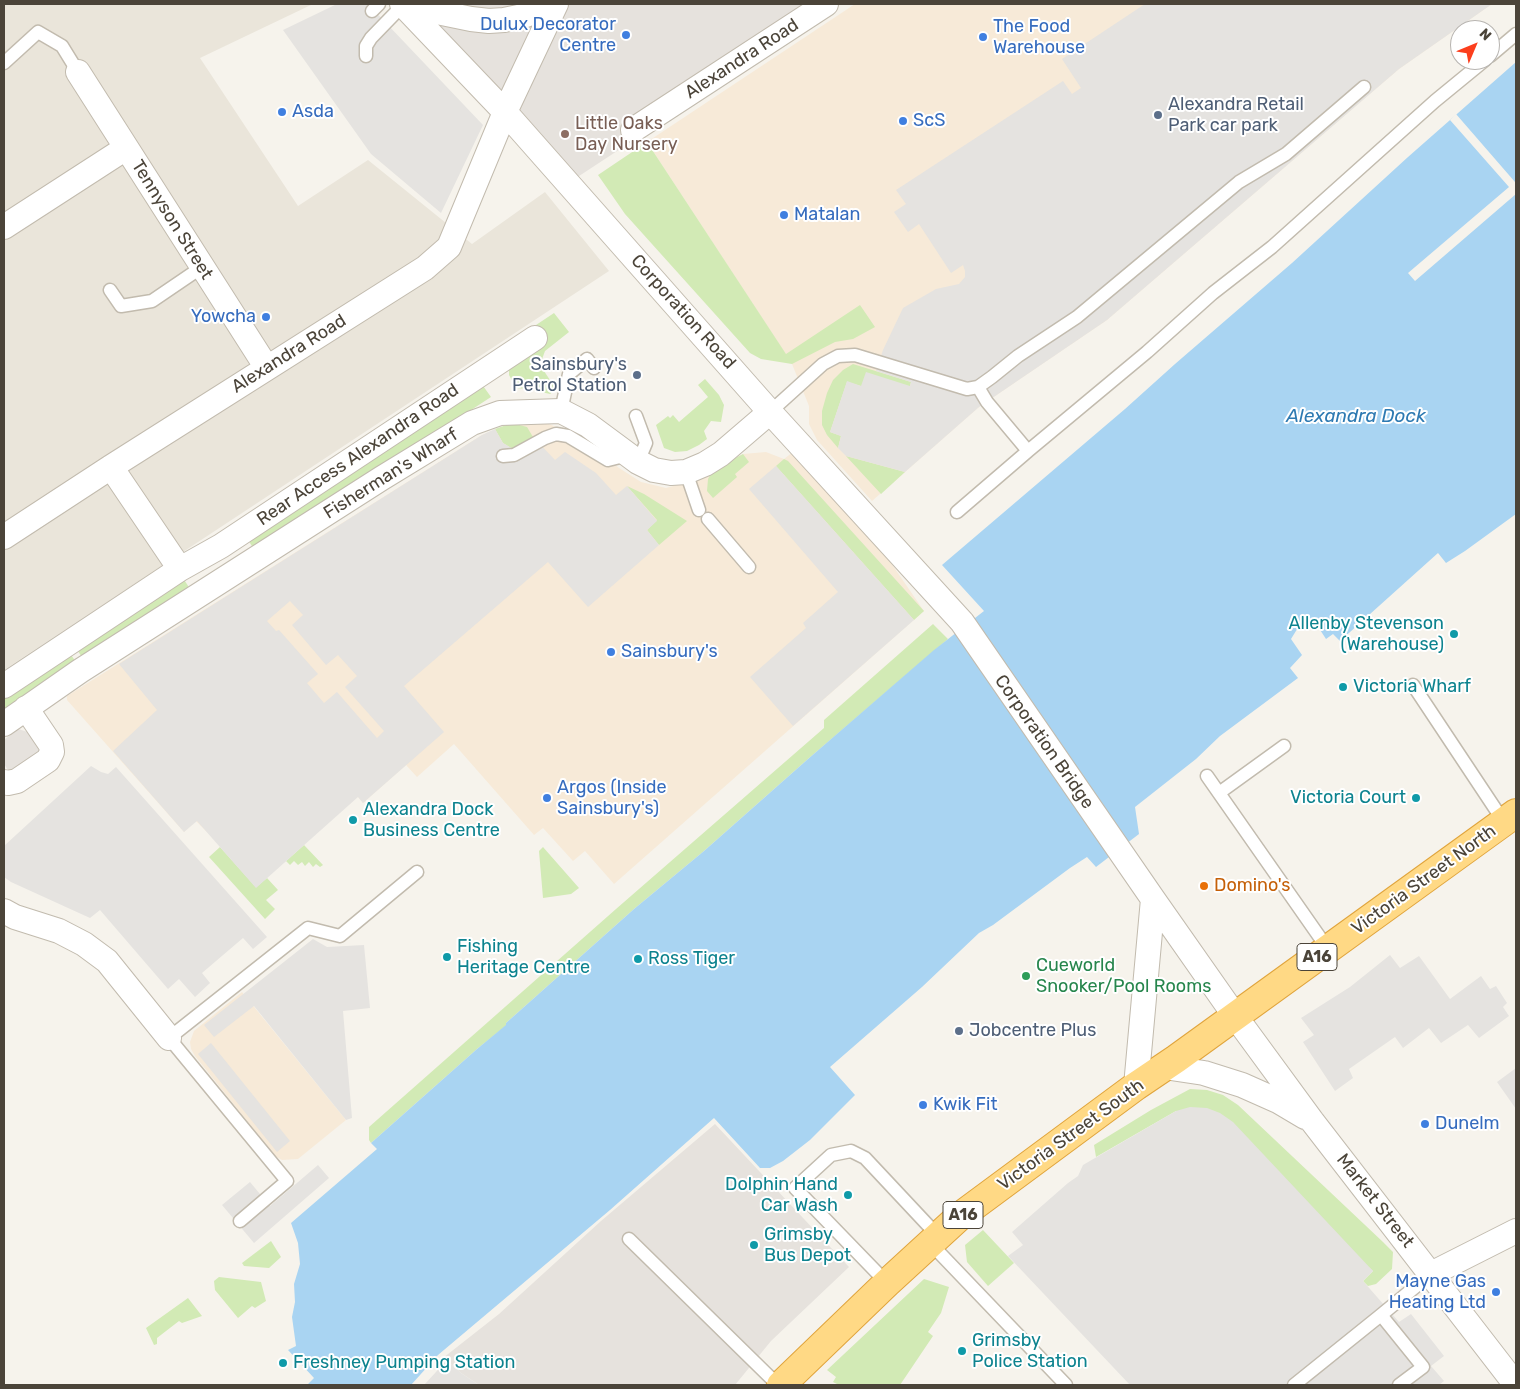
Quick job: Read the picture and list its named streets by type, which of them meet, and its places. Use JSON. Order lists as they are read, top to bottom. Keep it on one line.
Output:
{"streets":{"highway":["Victoria Street North","A16","Victoria Street South"],"street":["Alexandra Road","Tennyson Street","Corporation Road","Rear Access Alexandra Road","Fisherman's Wharf","Corporation Bridge","Market Street"]},"crossings":[["Alexandra Road","Tennyson Street"],["Alexandra Road","Corporation Road"],["Corporation Road","Fisherman's Wharf"],["Corporation Road","Corporation Bridge"],["Corporation Bridge","Market Street"],["Victoria Street North","Victoria Street South"],["Victoria Street North","Market Street"],["Victoria Street South","Market Street"]],"water":["Alexandra Dock"],"places":["Dulux Decorator Centre","The Food Warehouse","Asda","Alexandra Retail Park car park","ScS","Little Oaks Day Nursery","Matalan","Yowcha","Sainsbury's Petrol Station","Allenby Stevenson (Warehouse)","Sainsbury's","Victoria Wharf","Argos (Inside Sainsbury's)","Victoria Court","Alexandra Dock Business Centre","Domino's","Fishing Heritage Centre","Ross Tiger","Cueworld Snooker/Pool Rooms","Jobcentre Plus","Kwik Fit","Dunelm","Dolphin Hand Car Wash","Grimsby Bus Depot","Mayne Gas Heating Ltd","Grimsby Police Station","Freshney Pumping Station"],"north":"top right"}
